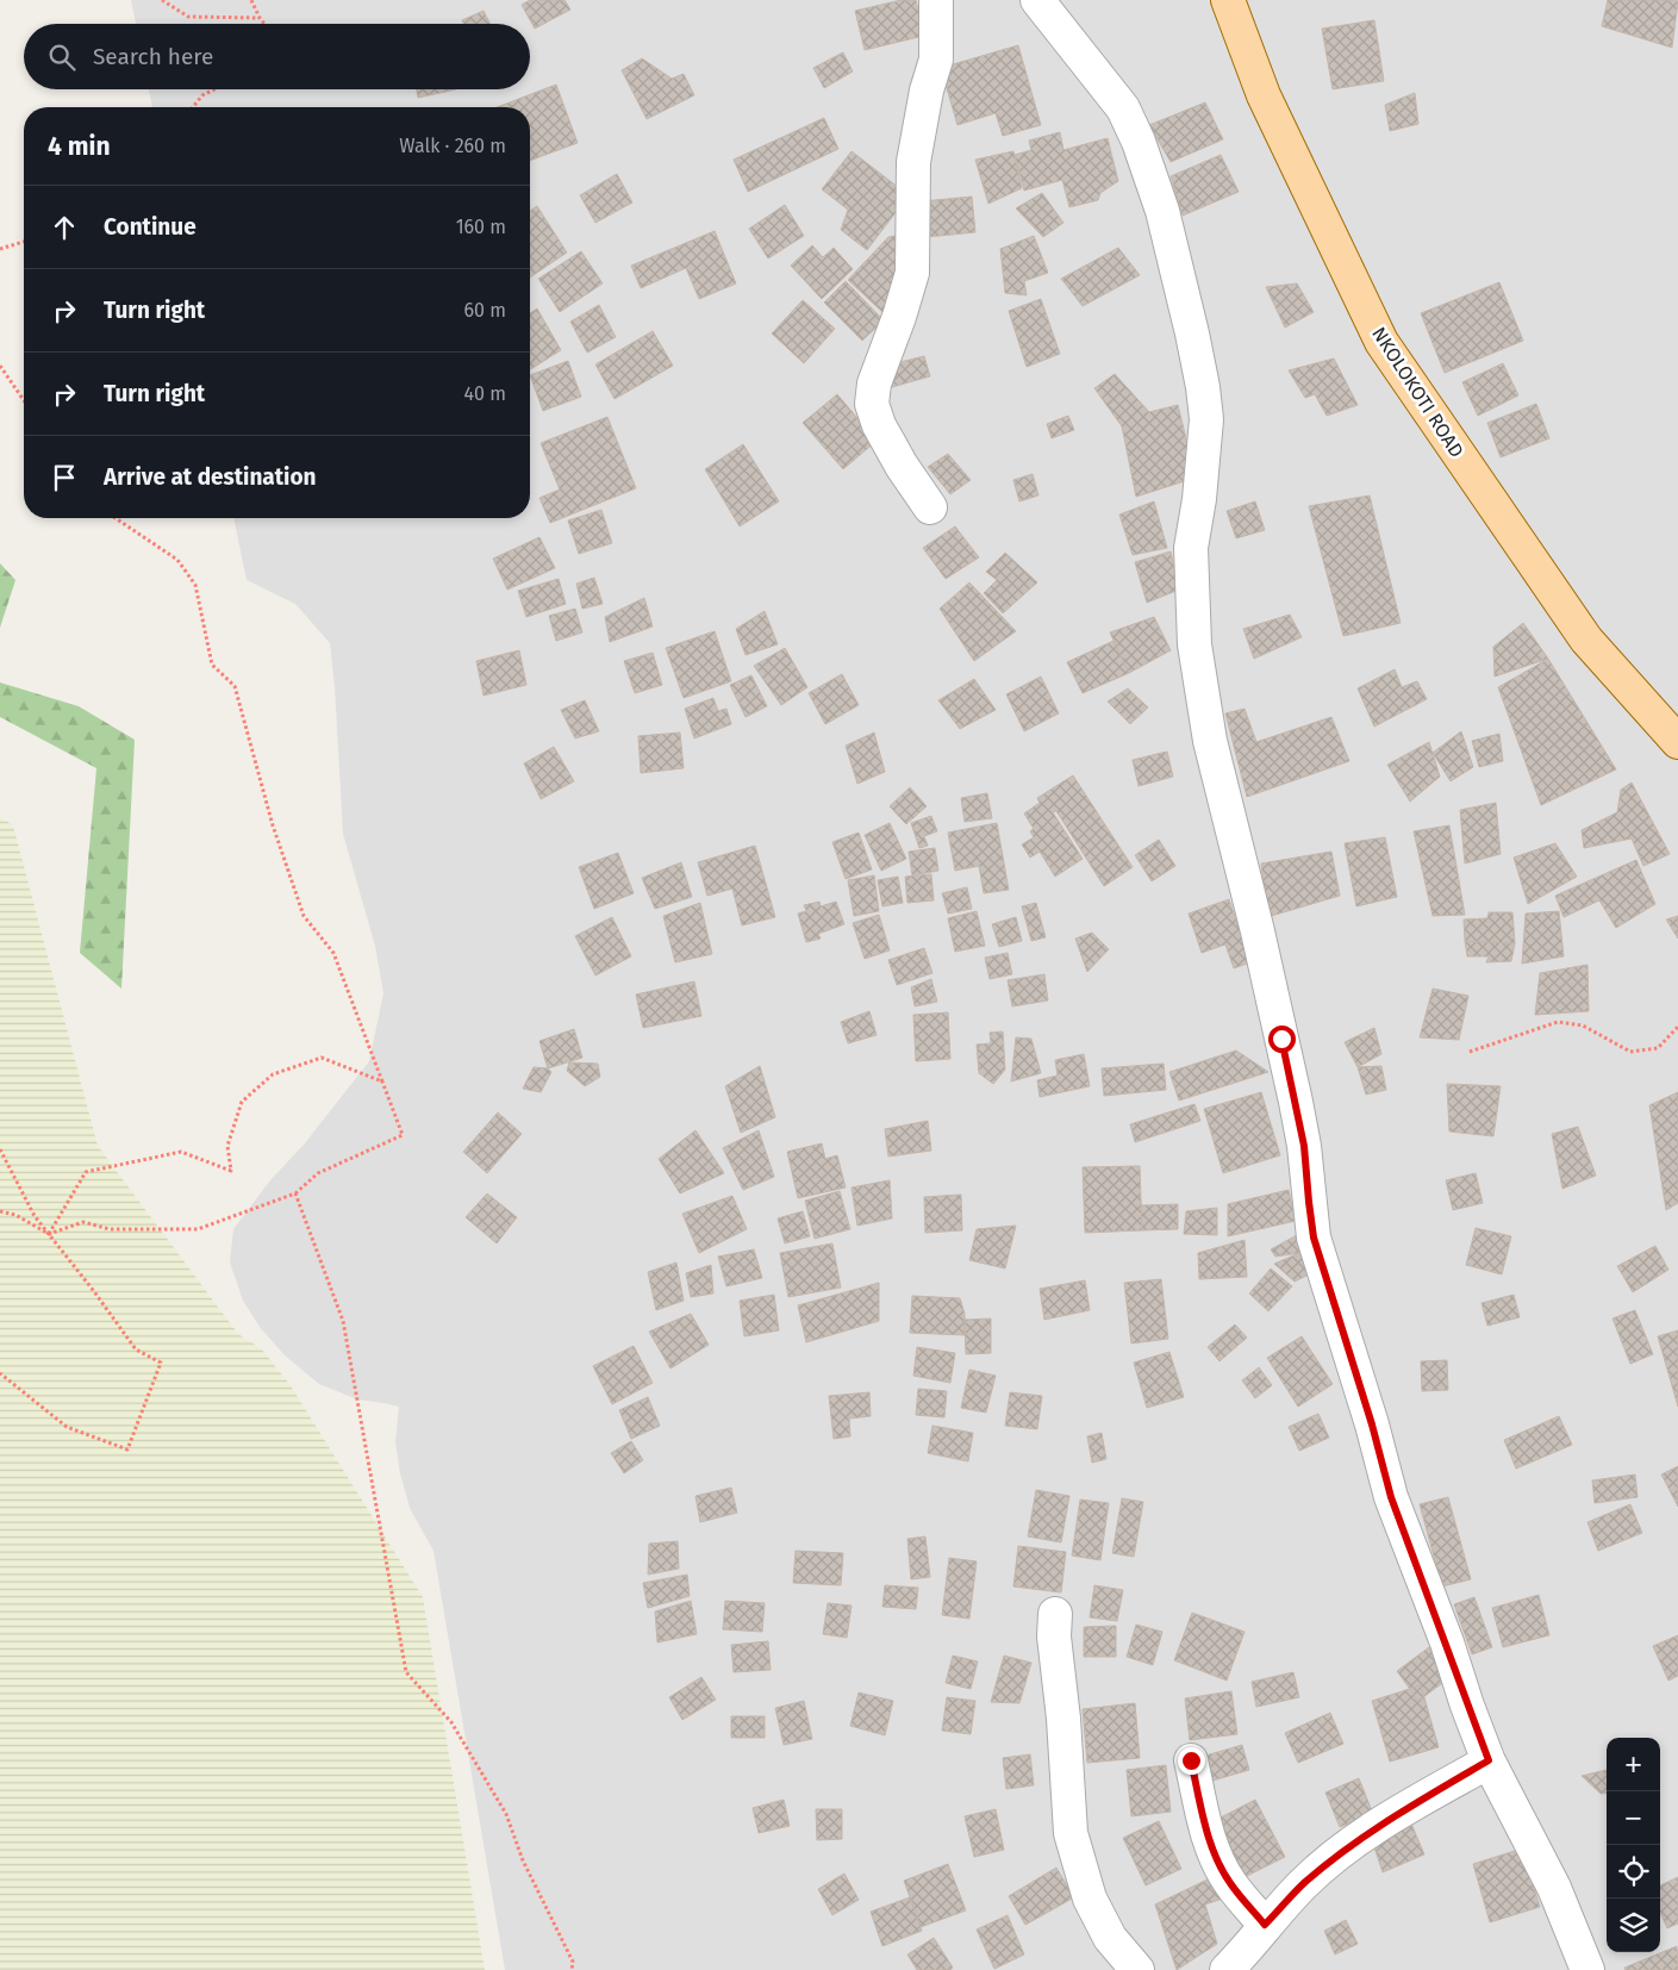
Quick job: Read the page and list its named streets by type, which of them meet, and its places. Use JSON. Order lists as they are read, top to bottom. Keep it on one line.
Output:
{"streets":{"main road":["NKOLOKOTI ROAD"]},"page":{"search":"Search here","heading":["4 min","Walk · 260 m"],"list":[["Continue","160 m"],["Turn right","60 m"],["Turn right","40 m"],"Arrive at destination"],"map_buttons":["+","−"]}}
